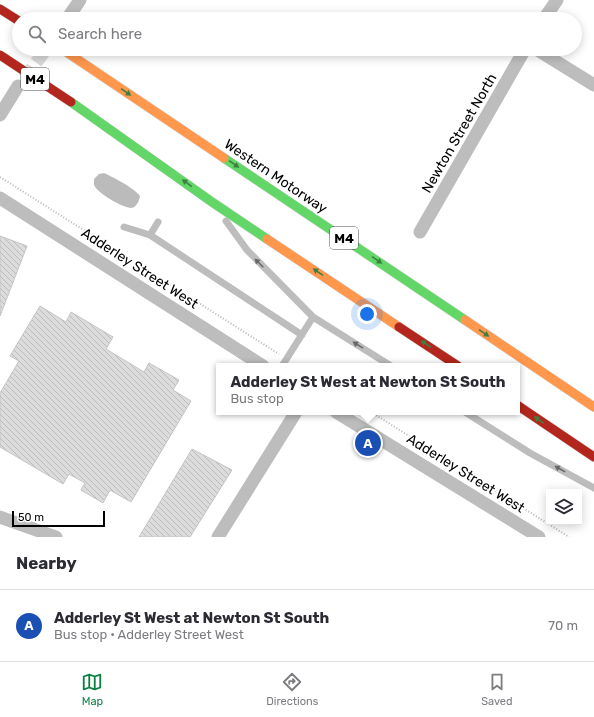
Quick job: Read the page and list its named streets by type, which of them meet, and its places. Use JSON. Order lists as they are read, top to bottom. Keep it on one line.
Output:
{"streets":{"highway":["M4","Western Motorway"],"street":["Newton Street North","Adderley Street West"]},"scale_bar":"50 m","page":{"search":"Search here","popup":["Adderley St West at Newton St South","Bus stop"],"pins":"A","scale":"50 m","heading":"Nearby","list":[{"mark":"A","name":"Adderley St West at Newton St South","note":"Bus stop · Adderley Street West","value":"70 m"}],"nav":["Map","Directions","Saved"]}}
